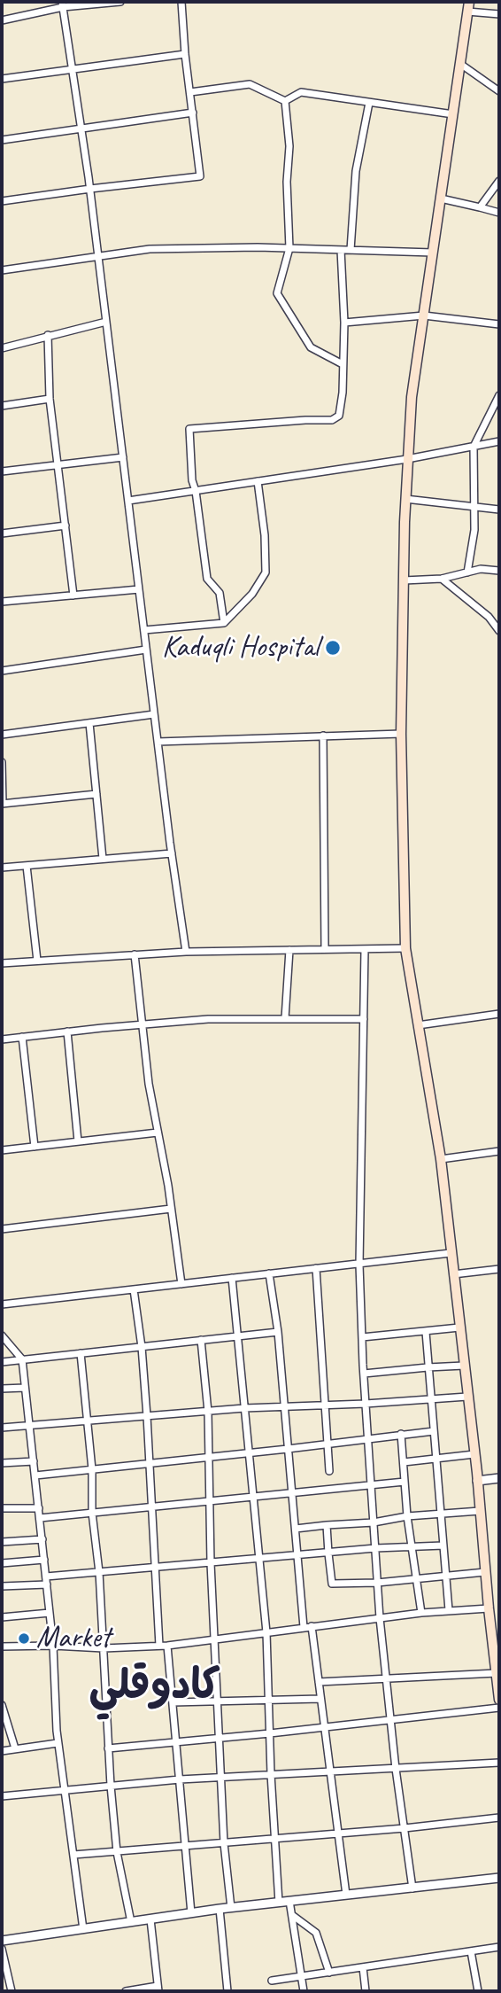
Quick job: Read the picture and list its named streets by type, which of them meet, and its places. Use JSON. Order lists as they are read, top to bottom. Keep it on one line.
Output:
{"districts":["كادوقلي"],"places":["Kaduqli Hospital","Market"]}
